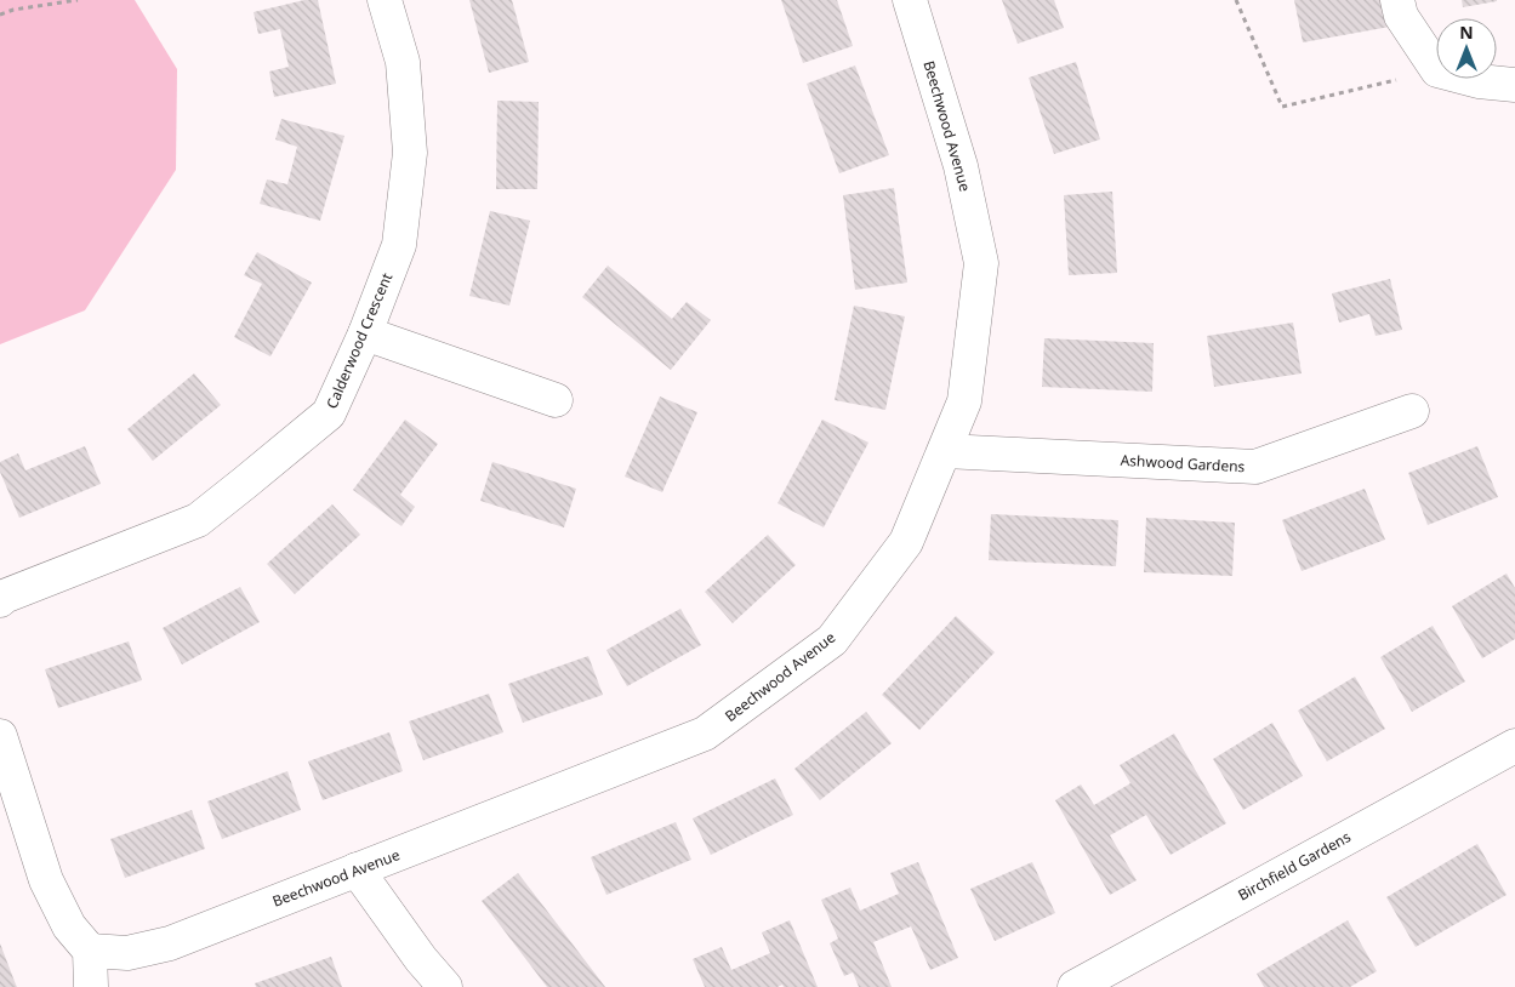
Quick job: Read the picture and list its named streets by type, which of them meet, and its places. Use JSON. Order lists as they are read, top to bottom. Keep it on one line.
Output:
{"streets":{"street":["Beechwood Avenue","Calderwood Crescent","Ashwood Gardens","Birchfield Gardens"]},"crossings":[["Beechwood Avenue","Ashwood Gardens"]],"north":"top"}
